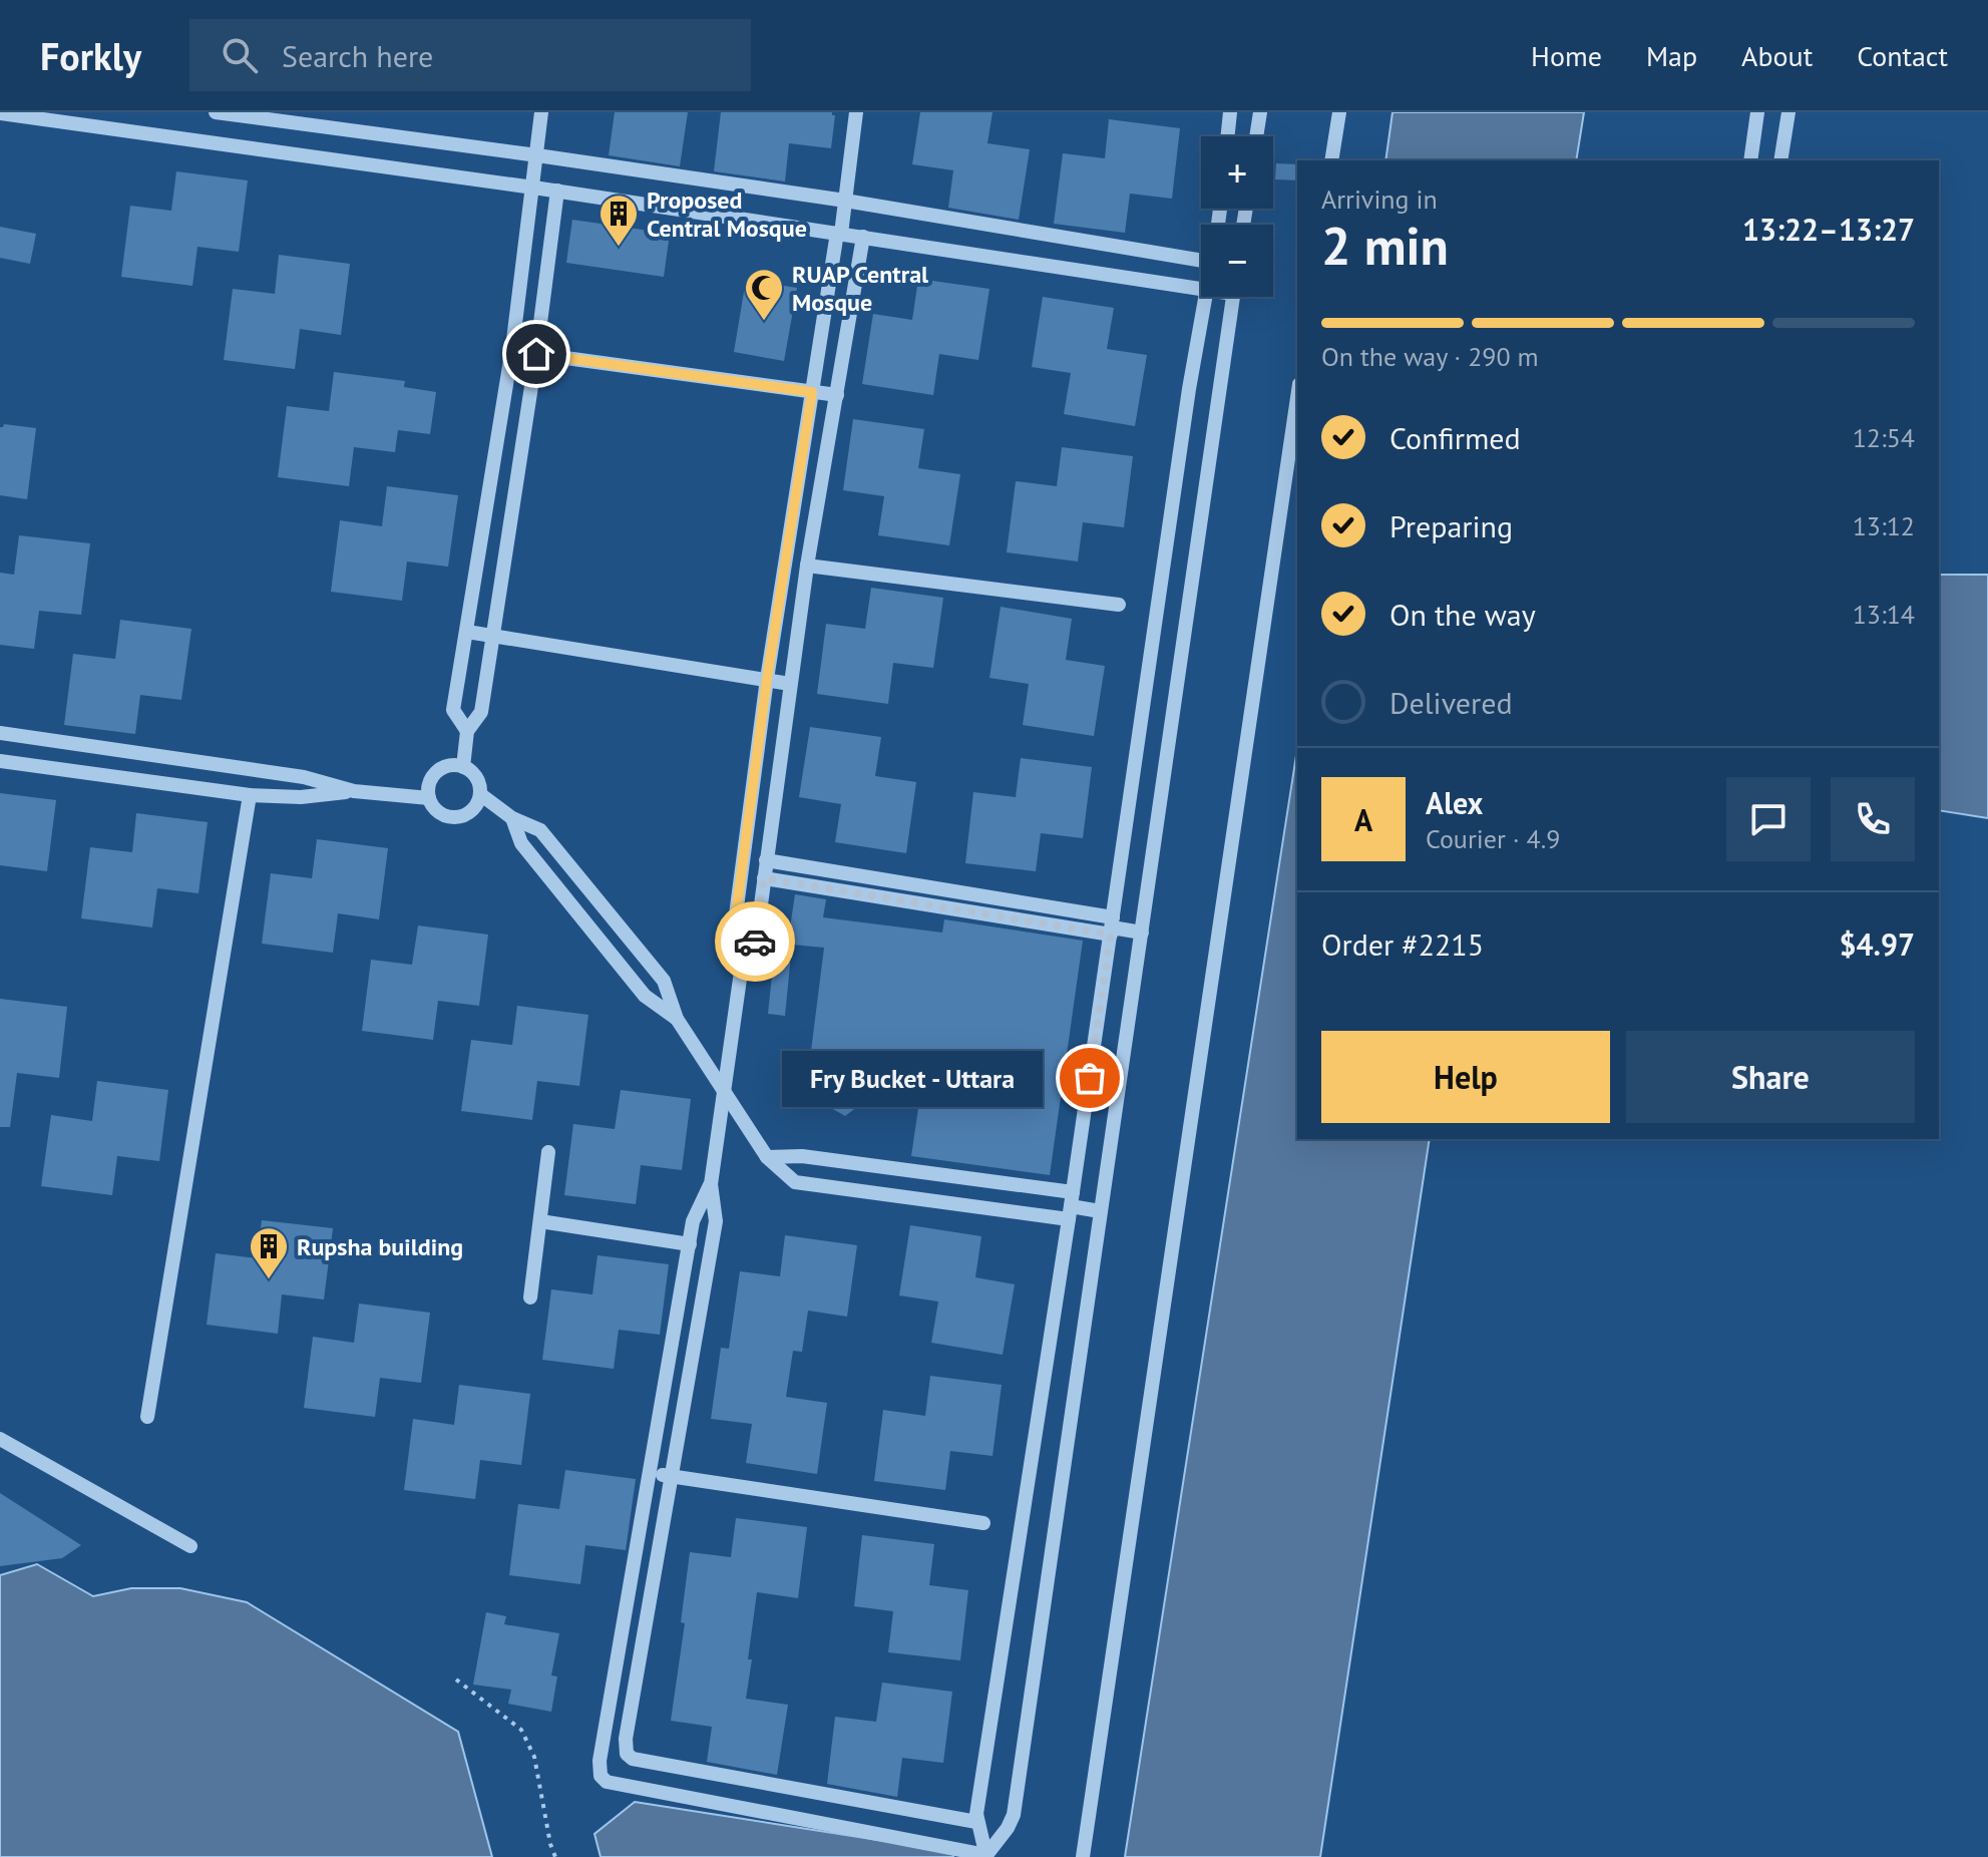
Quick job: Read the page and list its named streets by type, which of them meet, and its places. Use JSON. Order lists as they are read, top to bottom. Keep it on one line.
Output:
{"places":{"building":["Proposed Central Mosque","Rupsha building"],"mosque":["RUAP Central Mosque"],"other":["Fry Bucket - Uttara"]},"page":{"header":"Forkly","search":"Search here","nav":["Home","Map","About","Contact"],"map_buttons":["+","−"],"heading":["2 min","Arriving in","13:22–13:27"],"panel":["Alex","Courier · 4.9","Order #2215","$4.97"],"bar":"On the way · 290 m","list":[["Confirmed","12:54"],["Preparing","13:12"],["On the way","13:14"],"Delivered"],"round":"A","buttons":["Help","Share"],"bubble":"Fry Bucket - Uttara"}}
